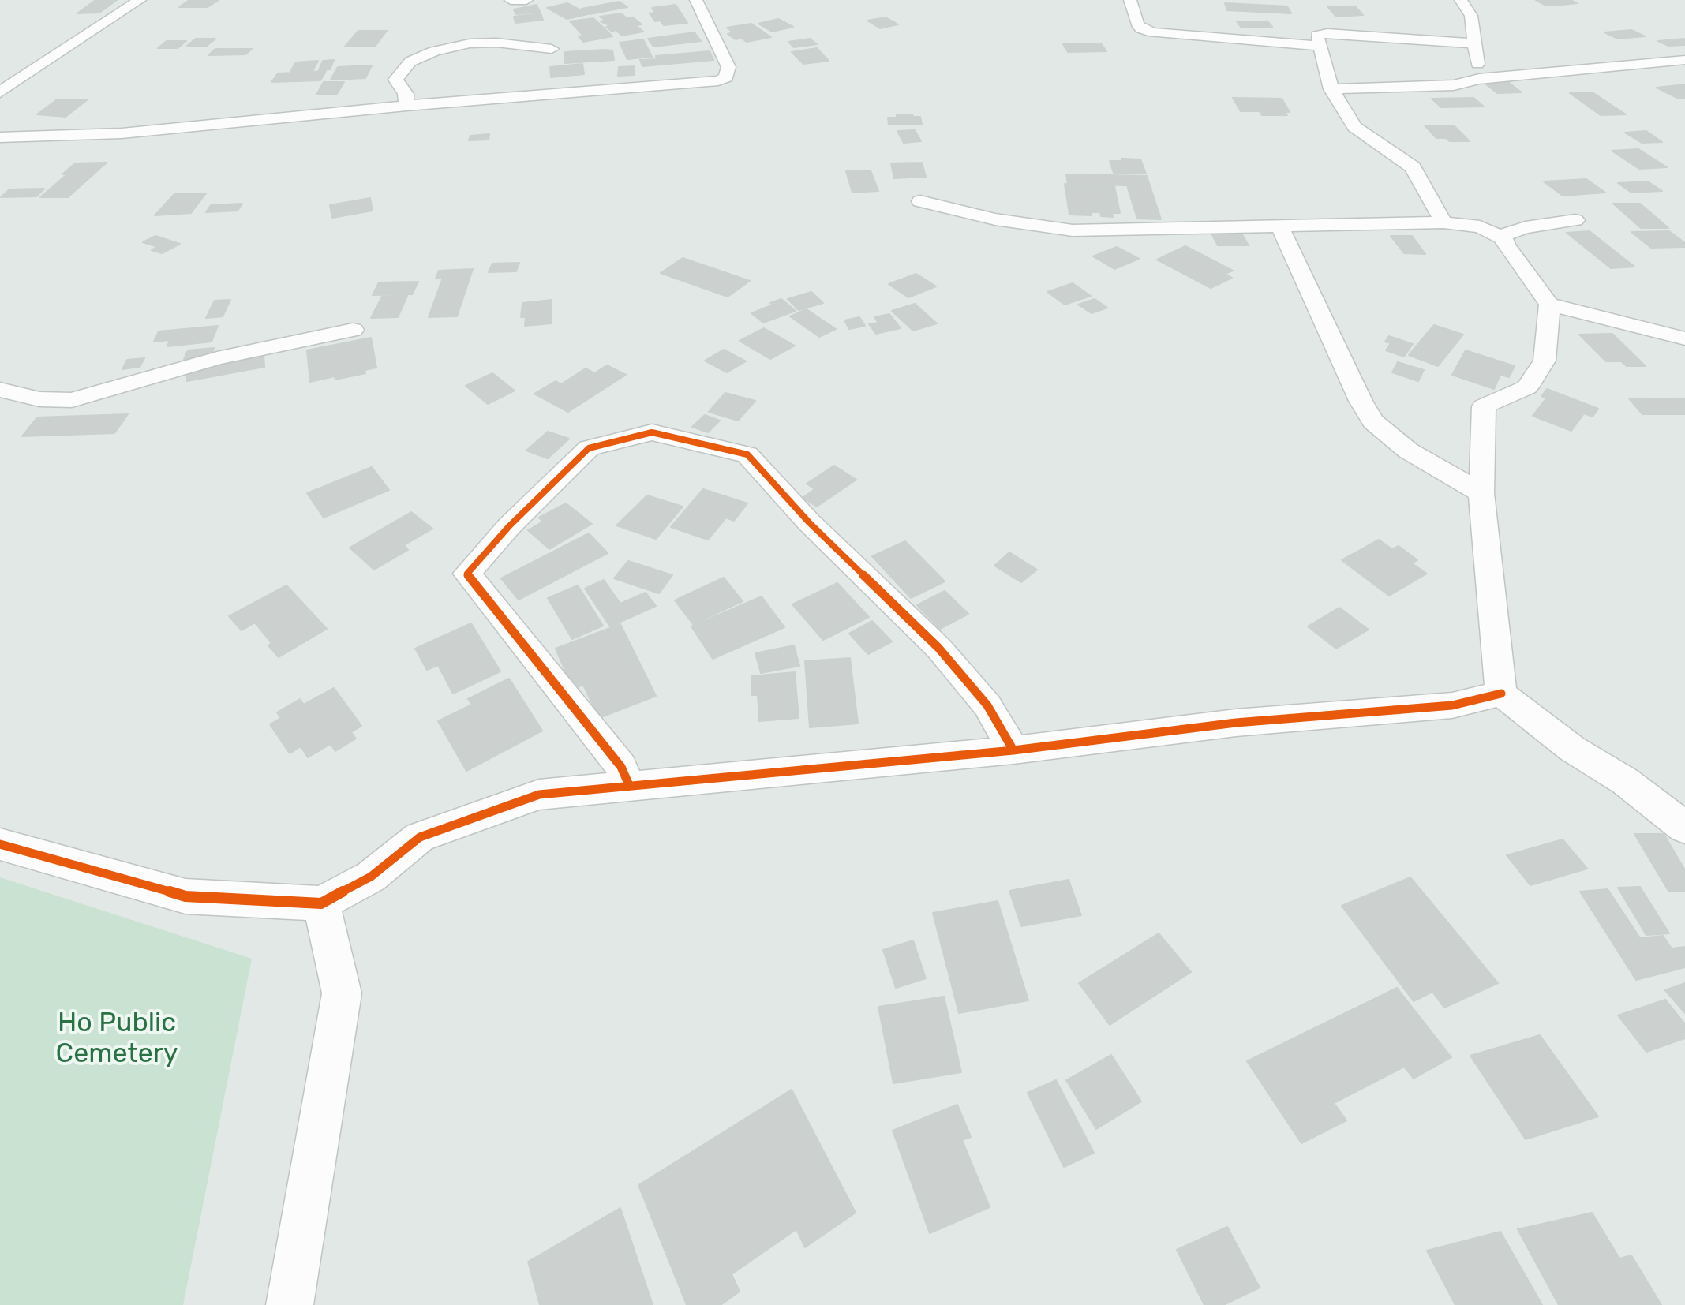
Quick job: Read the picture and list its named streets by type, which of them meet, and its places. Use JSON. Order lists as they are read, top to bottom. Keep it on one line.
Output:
{"parks":["Ho Public Cemetery"]}
